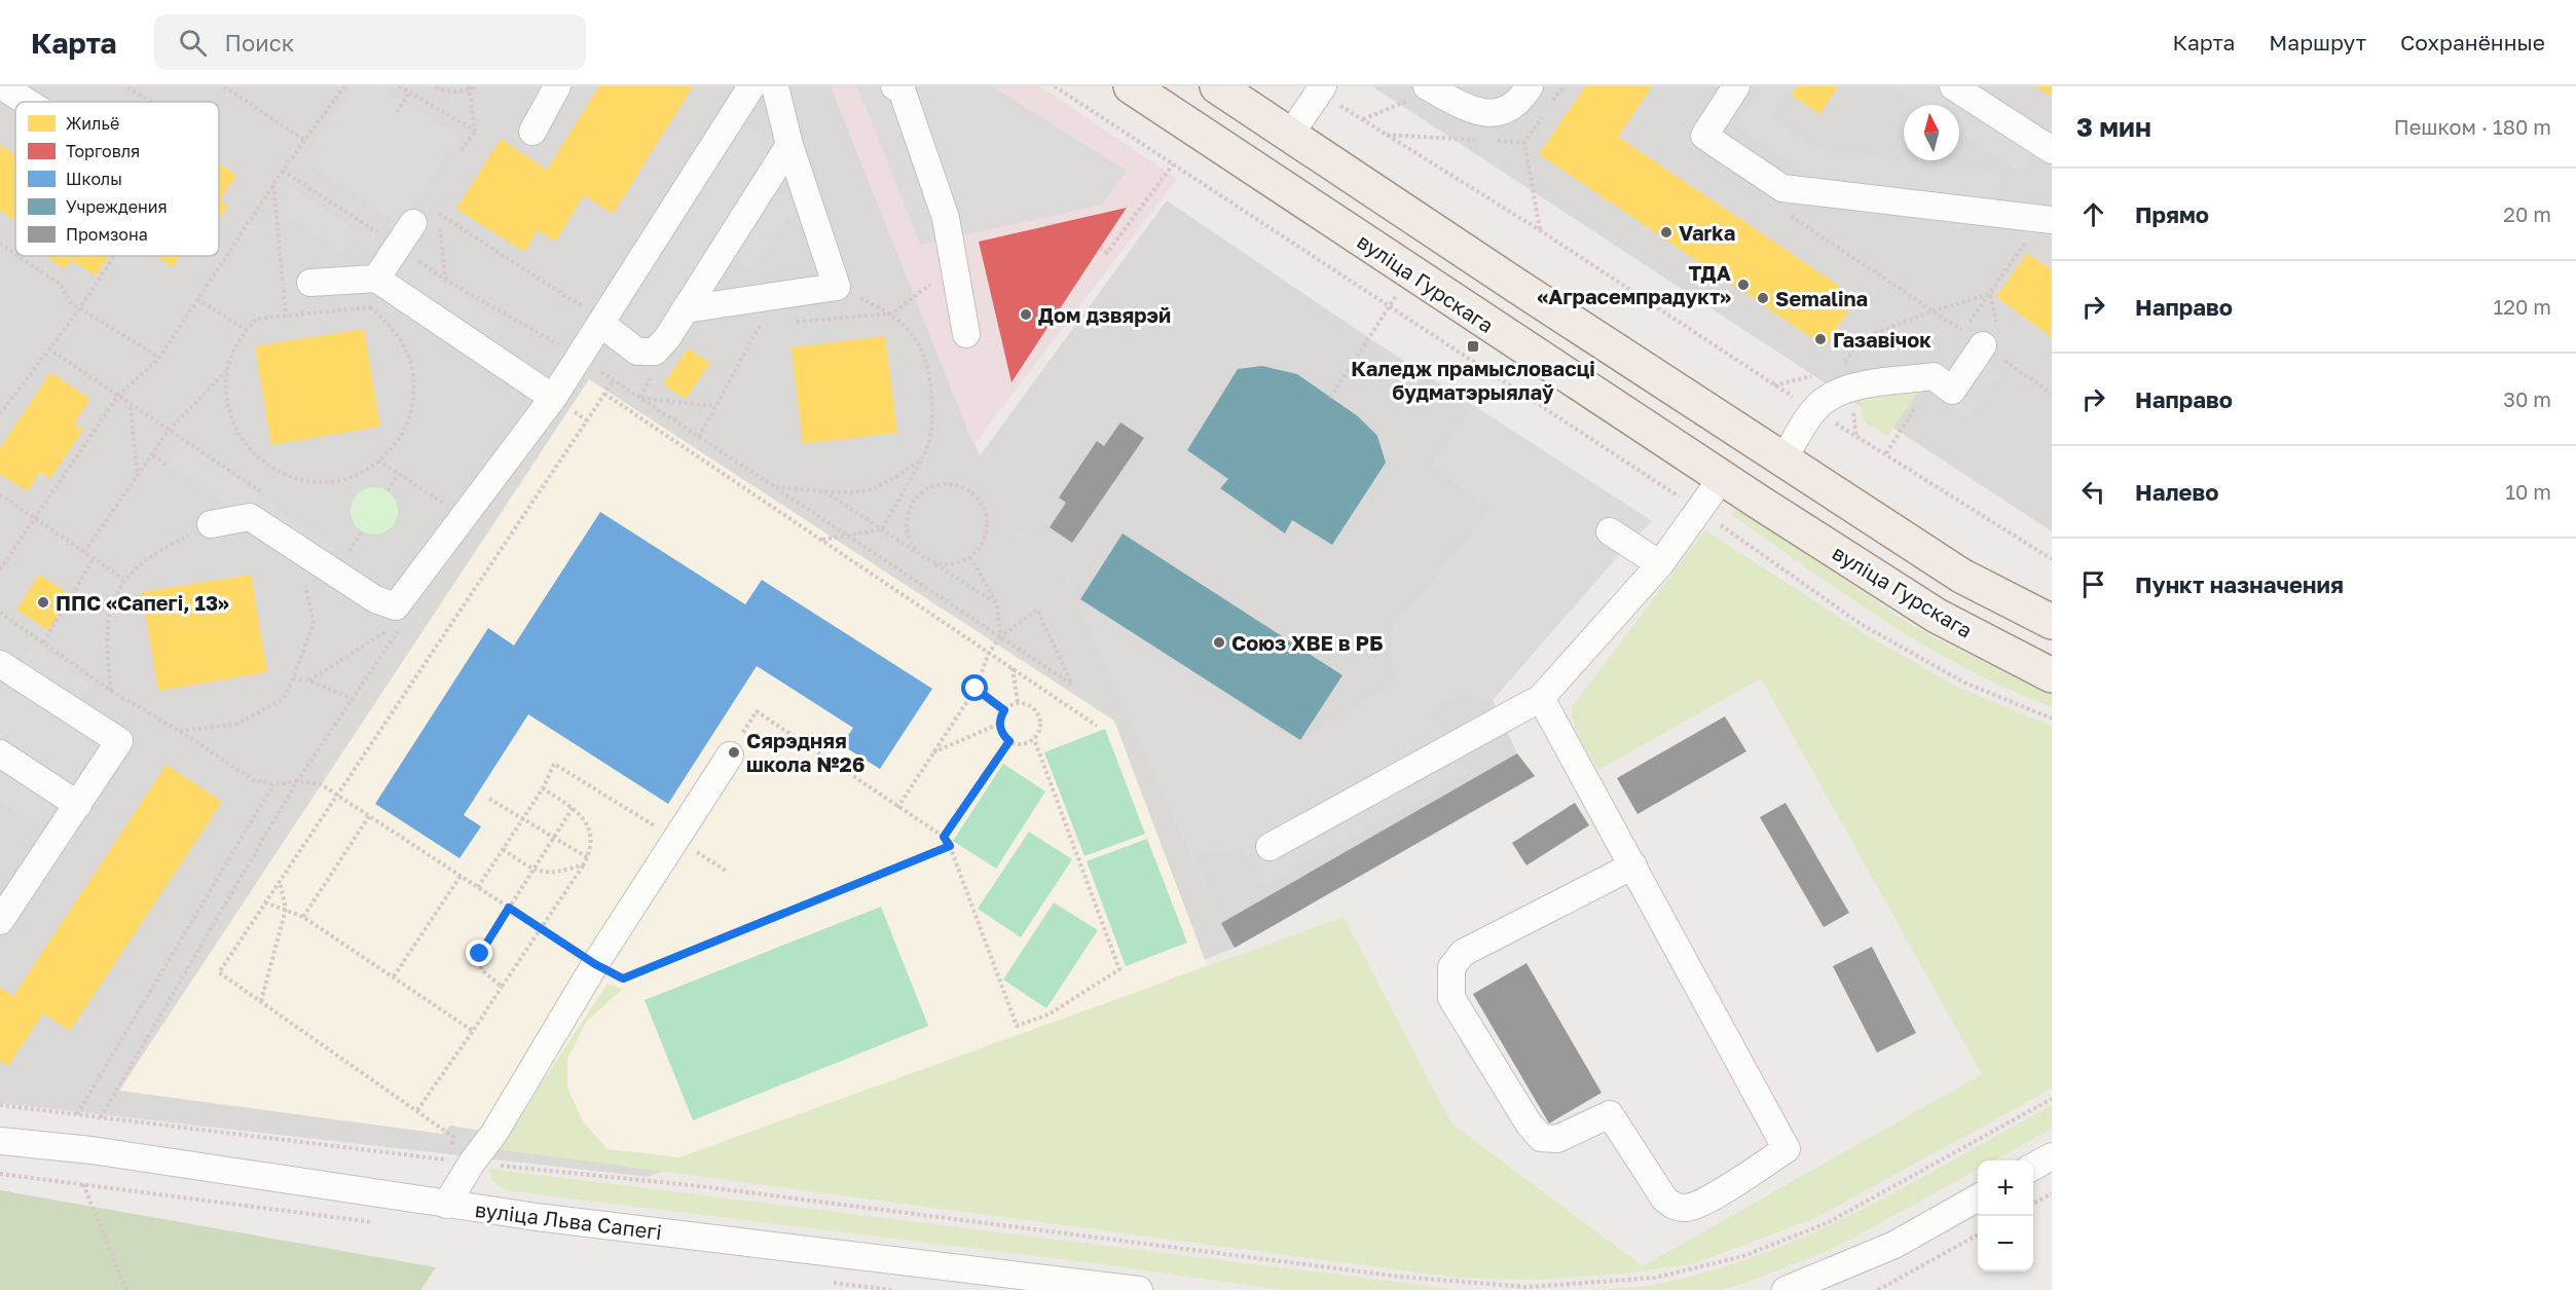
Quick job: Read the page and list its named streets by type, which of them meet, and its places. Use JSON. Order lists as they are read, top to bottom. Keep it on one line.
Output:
{"streets":{"main road":["вуліца Гурскага"],"street":["вуліца Льва Сапегі"]},"places":{"other":["Varka","ТДА «Аграсемпрадукт»","Semalina","Дом дзвярэй","Газавічок","ППС «Сапегі, 13»","Союз ХВЕ в РБ","Сярэдняя школа №26"],"transit":["Каледж прамысловасці будматэрыялаў"]},"legend":["Жильё","Торговля","Школы","Учреждения","Промзона"],"north":"top","page":{"header":"Карта","search":"Поиск","nav":["Карта","Маршрут","Сохранённые"],"heading":["3 мин","Пешком · 180 m"],"list":[["Прямо","20 m"],["Направо","120 m"],["Направо","30 m"],["Налево","10 m"],"Пункт назначения"],"map_buttons":["+","−"]}}
